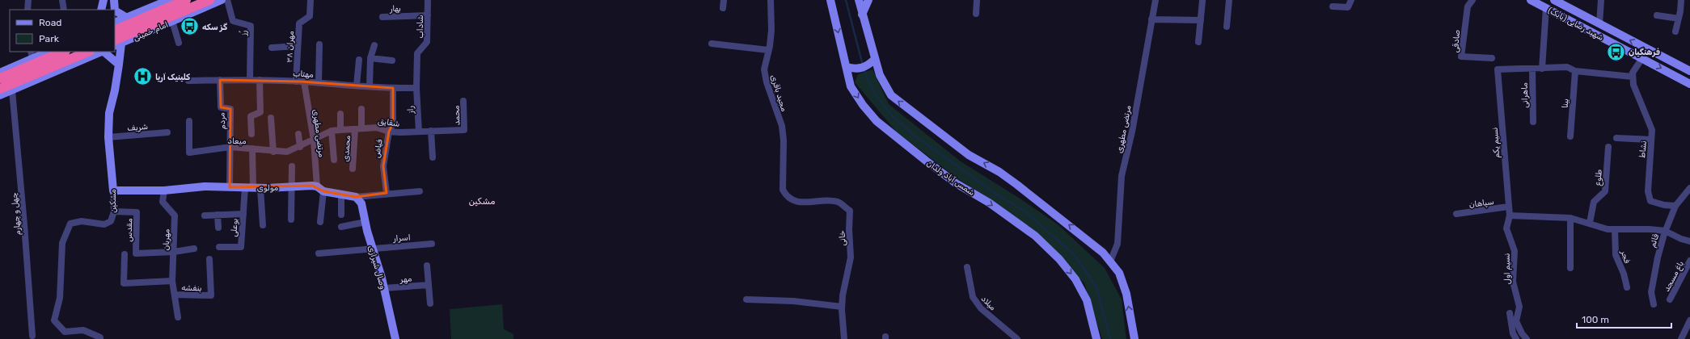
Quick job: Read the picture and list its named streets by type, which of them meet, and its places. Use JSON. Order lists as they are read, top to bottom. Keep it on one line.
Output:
{"streets":{"main road":["شهید رضایی (بابک)","امام خمینی","شمس آباد ولدان","مولوی","مشکین","وصال شیرازی"],"street":["بهار","شاداب","رُز","صادقی","مهران ۳۸","مهتاب","مجید باقری","ماهرانی","بینا","راز","محمد","مردم","شقایق","شریف","مرتضی مطهری","میعاد","نسیم یکم","محمدی","فیاض","نشاط","طلوع","سپاهان","چهل و چهارم","بوعلی","مقدس","اسرار","خانی","مهربان","قائم","فجر","نسیم اول","باغ مسجد","مهر","بنفشه","میلاد"]},"crossings":[["بهار","شاداب"],["شاداب","مهتاب"],["شاداب","راز"],["امام خمینی","مشکین"],["رُز","مهتاب"],["مهران ۳۸","مهتاب"],["مهتاب","راز"],["مهتاب","مردم"],["مهتاب","مرتضی مطهری"],["مهتاب","فیاض"],["مجید باقری","خانی"],["ماهرانی","نسیم یکم"],["راز","شقایق"],["محمد","شقایق"],["مردم","میعاد"],["مردم","مولوی"],["شقایق","مرتضی مطهری"],["شقایق","میعاد"],["شقایق","محمدی"],["شقایق","فیاض"],["شریف","مشکین"],["مرتضی مطهری","میعاد"],["مرتضی مطهری","مولوی"],["نسیم یکم","سپاهان"],["نسیم یکم","نسیم اول"],["فیاض","مولوی"],["نشاط","قائم"],["مولوی","مشکین"],["مولوی","بوعلی"],["مولوی","مهربان"],["مولوی","وصال شیرازی"],["مشکین","مقدس"],["مقدس","مهربان"],["اسرار","وصال شیرازی"],["مهربان","بنفشه"],["وصال شیرازی","مهر"]],"districts":["مشکین"],"places":{"bus stop":["گز سکه","فرهنگیان"],"hospital":["کلینیک آریا"]},"legend":["Road","Park"],"scale_bar":"100 m"}
